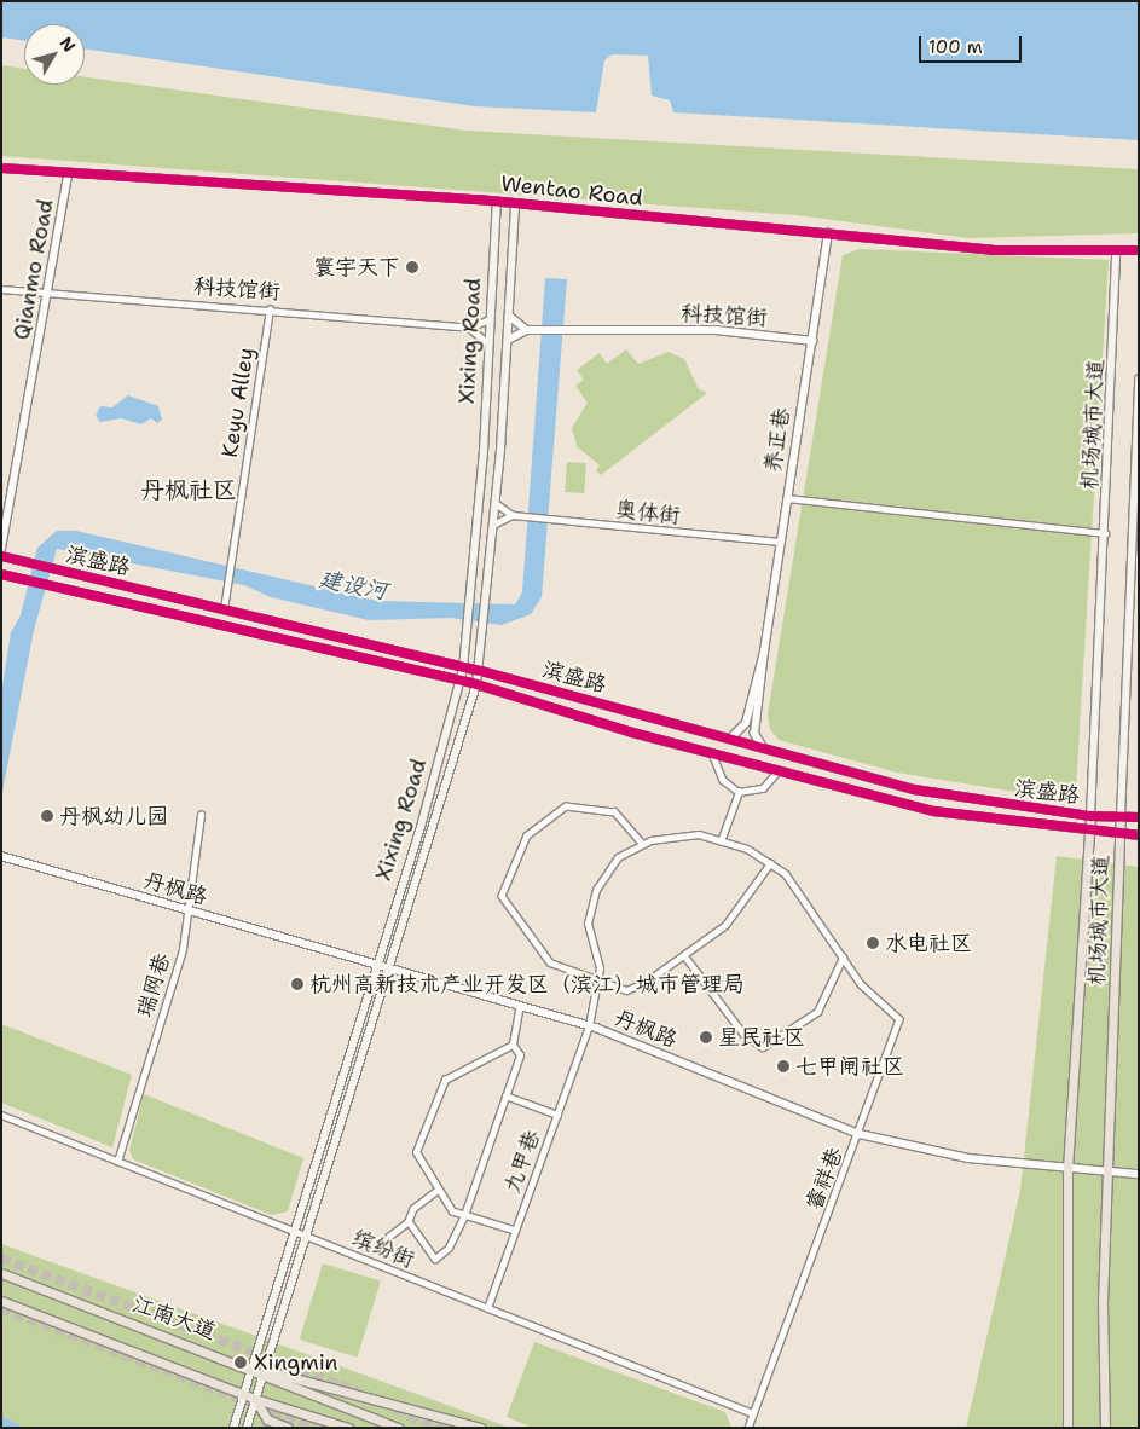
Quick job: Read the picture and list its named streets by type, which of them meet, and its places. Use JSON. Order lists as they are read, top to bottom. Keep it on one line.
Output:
{"streets":{"main road":["Wentao Road","Xixing Road","机场城市大道","滨盛路","江南大道"],"street":["Qianmo Road","科技馆街","Keyu Alley","养正巷","奥体街","丹枫路","瑞网巷","九甲巷","睿祥巷","缤纷街"]},"crossings":[["Wentao Road","Qianmo Road"],["Wentao Road","Xixing Road"],["Wentao Road","机场城市大道"],["Wentao Road","养正巷"],["Qianmo Road","科技馆街"],["科技馆街","Xixing Road"],["科技馆街","Keyu Alley"],["科技馆街","养正巷"],["Xixing Road","奥体街"],["Xixing Road","滨盛路"],["Xixing Road","丹枫路"],["Xixing Road","缤纷街"],["Xixing Road","江南大道"],["Keyu Alley","滨盛路"],["机场城市大道","滨盛路"],["机场城市大道","丹枫路"],["养正巷","奥体街"],["养正巷","滨盛路"],["丹枫路","瑞网巷"],["丹枫路","九甲巷"],["丹枫路","睿祥巷"],["瑞网巷","缤纷街"],["九甲巷","缤纷街"],["睿祥巷","缤纷街"]],"districts":["丹枫社区"],"water":["建设河"],"places":["寰宇天下","丹枫幼儿园","水电社区","杭州高新技术产业开发区（滨江）城市管理局","星民社区","七甲闸社区","Xingmin"],"scale_bar":"100 m","north":"top right"}
